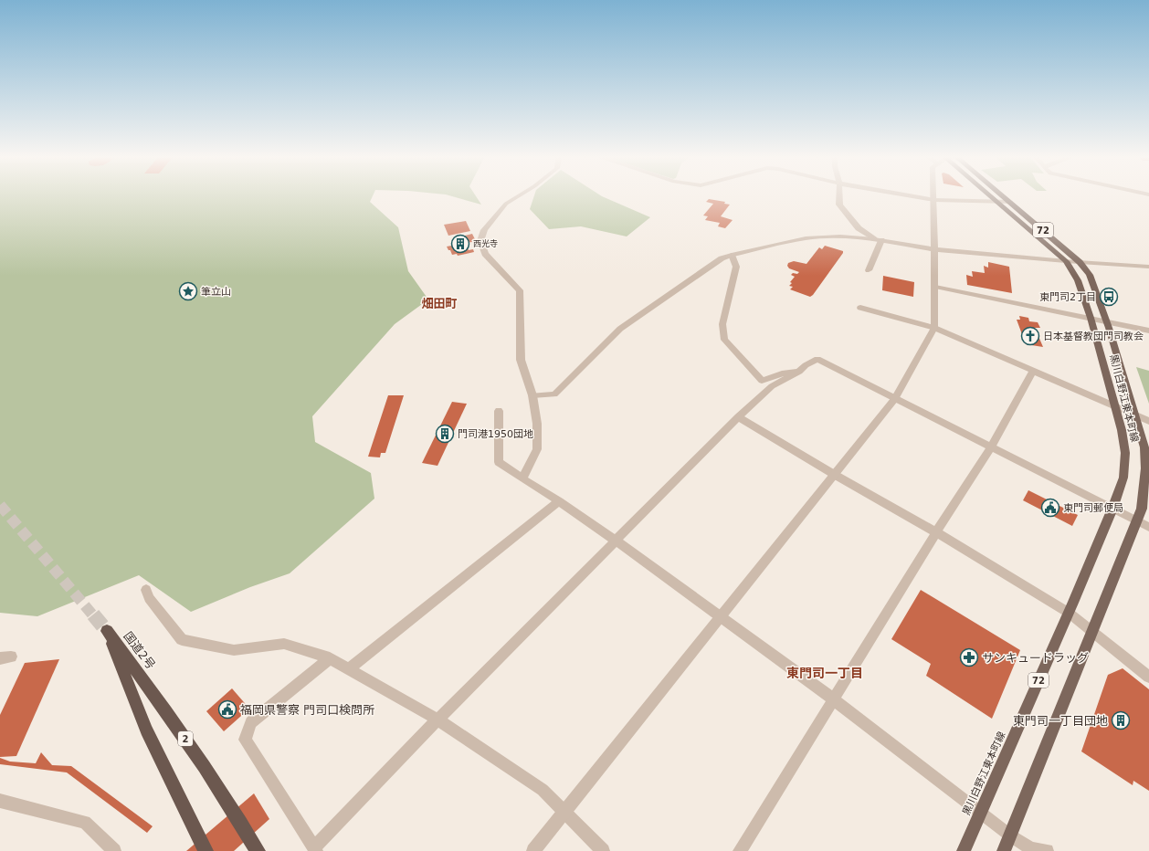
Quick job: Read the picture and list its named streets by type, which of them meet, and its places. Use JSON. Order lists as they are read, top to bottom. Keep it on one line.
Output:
{"streets":{"highway":["国道2号","2"],"main road":["72","黒川白野江東本町線"]},"districts":["畑田町","東門司一丁目"],"places":{"building":["西光寺","門司港1950団地","東門司一丁目団地"],"place":["筆立山"],"bus stop":["東門司2丁目"],"church":["日本基督教団門司教会"],"public building":["東門司郵便局","福岡県警察 門司口検問所"],"pharmacy":["サンキュードラッグ"]}}
